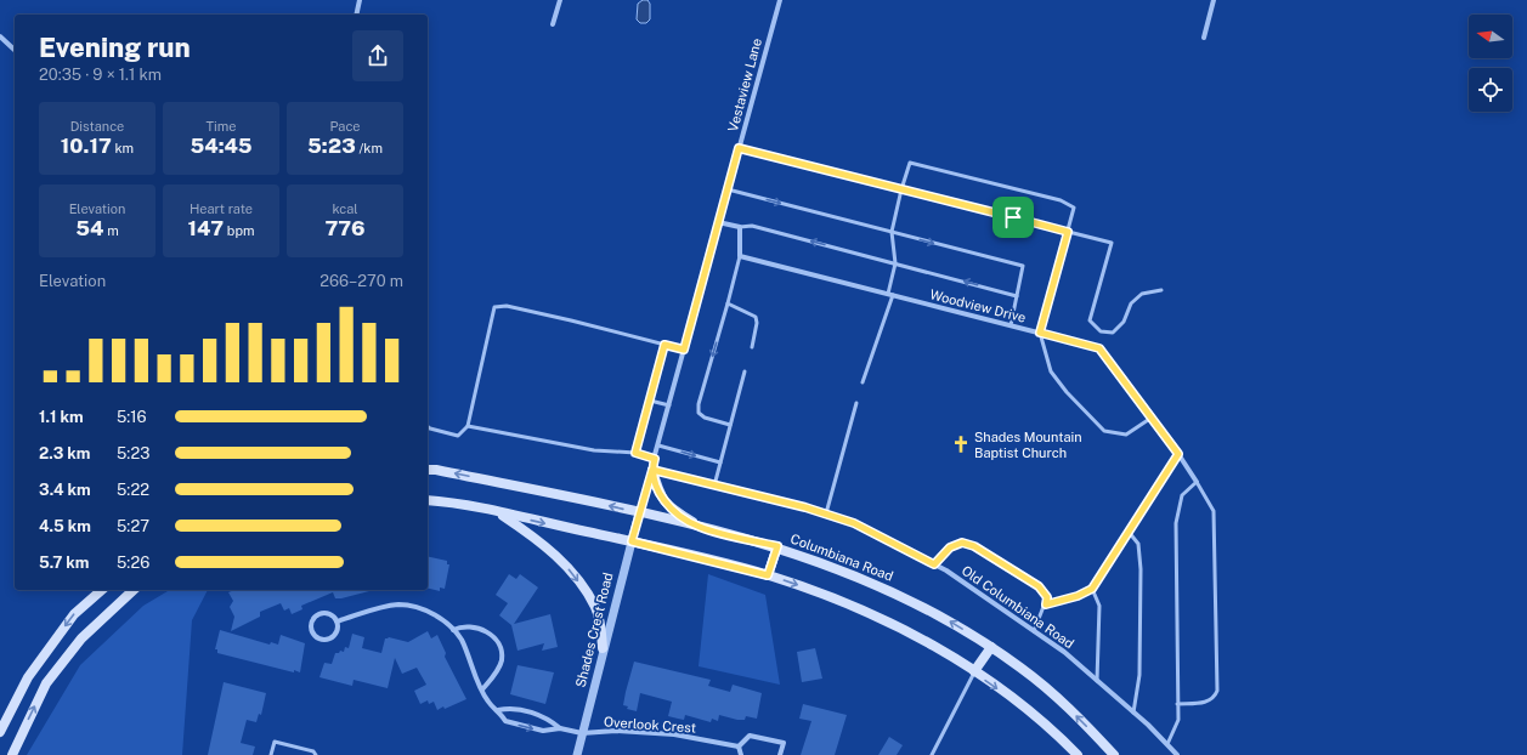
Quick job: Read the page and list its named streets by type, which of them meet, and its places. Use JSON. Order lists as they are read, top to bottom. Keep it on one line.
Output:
{"streets":{"main road":["Columbiana Road"],"street":["Vestaview Lane","Woodview Drive","Old Columbiana Road","Shades Crest Road","Overlook Crest"]},"crossings":[["Vestaview Lane","Columbiana Road"],["Vestaview Lane","Old Columbiana Road"],["Vestaview Lane","Shades Crest Road"],["Columbiana Road","Shades Crest Road"],["Shades Crest Road","Overlook Crest"]],"places":{"church":["Shades Mountain Baptist Church"]},"north":"left","page":{"heading":["Evening run","20:35 · 9 × 1.1 km"],"stats":[["Distance","10.17 km"],["Time","54:45"],["Pace","5:23 /km"],["Elevation","54 m"],["Heart rate","147 bpm"],["kcal","776"]],"chart":["Elevation","266–270 m"],"list":[{"name":"1.1 km","note":"5:16"},{"name":"2.3 km","note":"5:23"},{"name":"3.4 km","note":"5:22"},{"name":"4.5 km","note":"5:27"},{"name":"5.7 km","note":"5:26"}]}}
